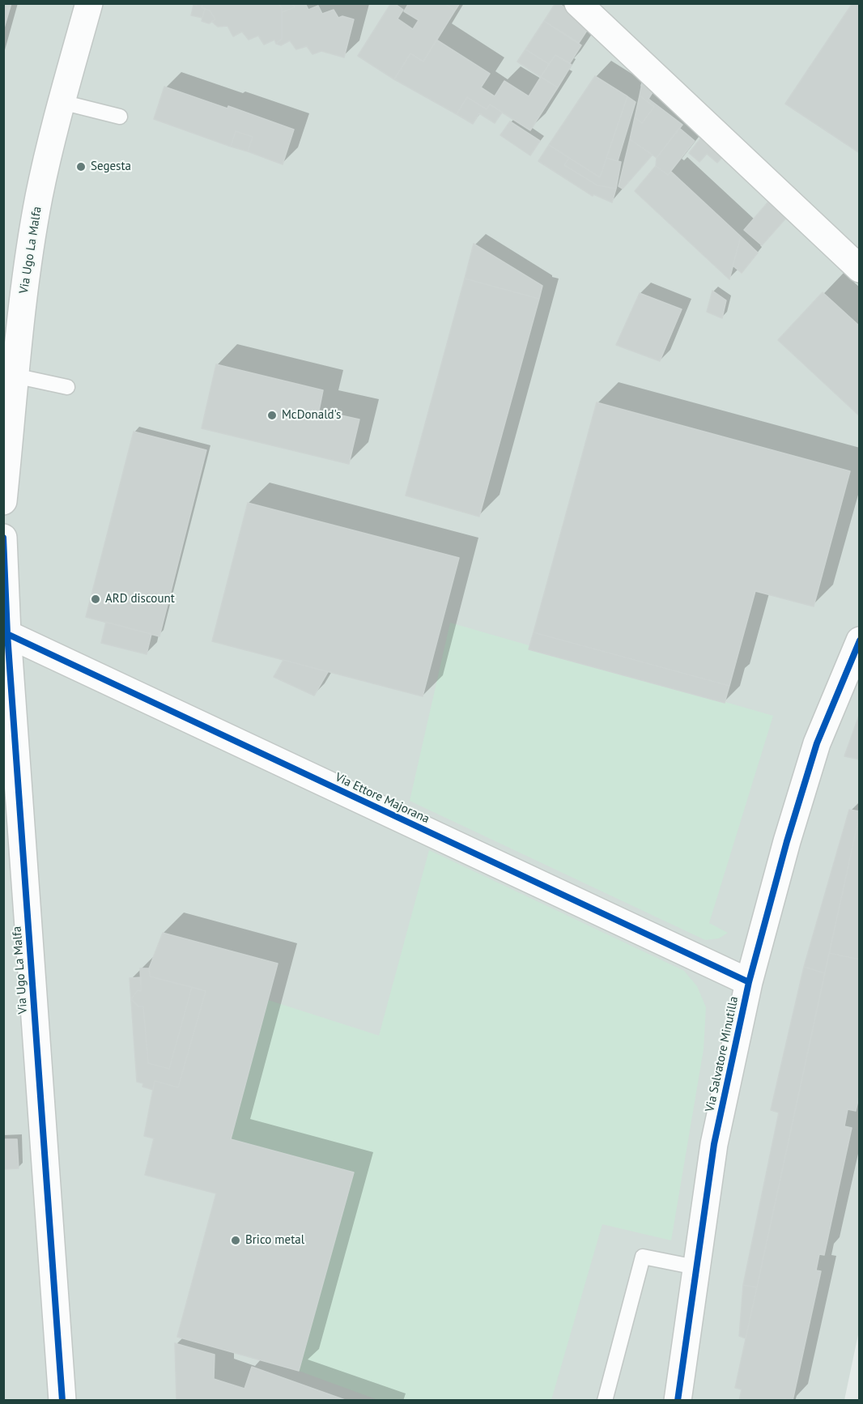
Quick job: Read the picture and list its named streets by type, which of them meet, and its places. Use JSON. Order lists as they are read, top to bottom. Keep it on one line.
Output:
{"streets":{"street":["Via Ugo La Malfa","Via Ettore Majorana","Via Salvatore Minutilla"]},"crossings":[["Via Ugo La Malfa","Via Ettore Majorana"],["Via Ettore Majorana","Via Salvatore Minutilla"]],"places":["Segesta","McDonald's","ARD discount","Brico metal"]}
